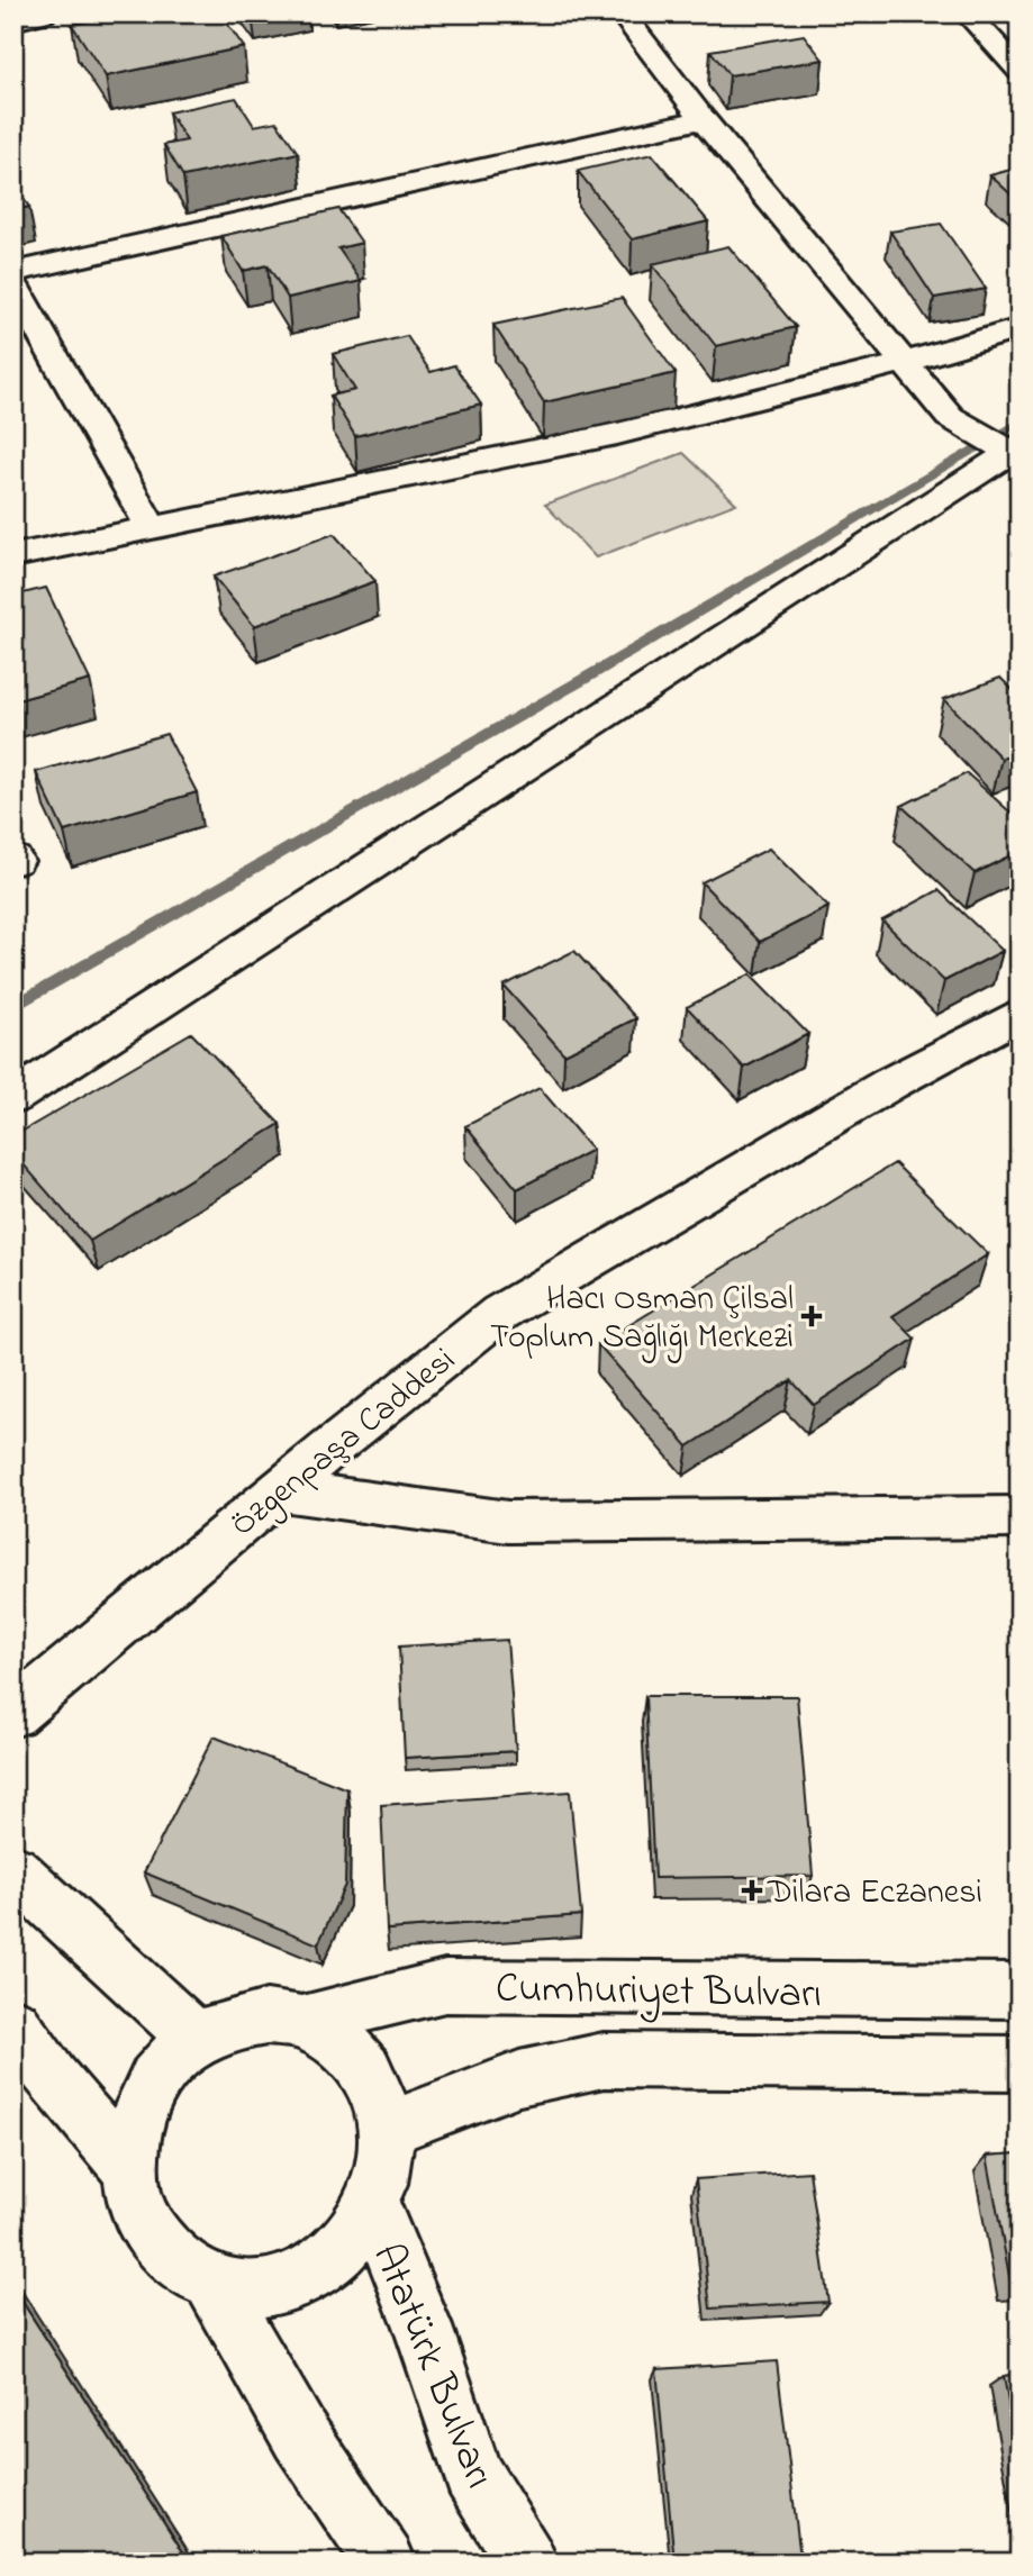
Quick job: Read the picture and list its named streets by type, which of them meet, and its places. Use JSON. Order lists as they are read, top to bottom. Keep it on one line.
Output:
{"streets":{"street":["Özgenpaşa Caddesi","Cumhuriyet Bulvarı","Atatürk Bulvarı"]},"crossings":[["Cumhuriyet Bulvarı","Atatürk Bulvarı"]],"places":{"health":["Hacı Osman Çilsal Toplum Sağlığı Merkezi","Dilara Eczanesi"]}}
